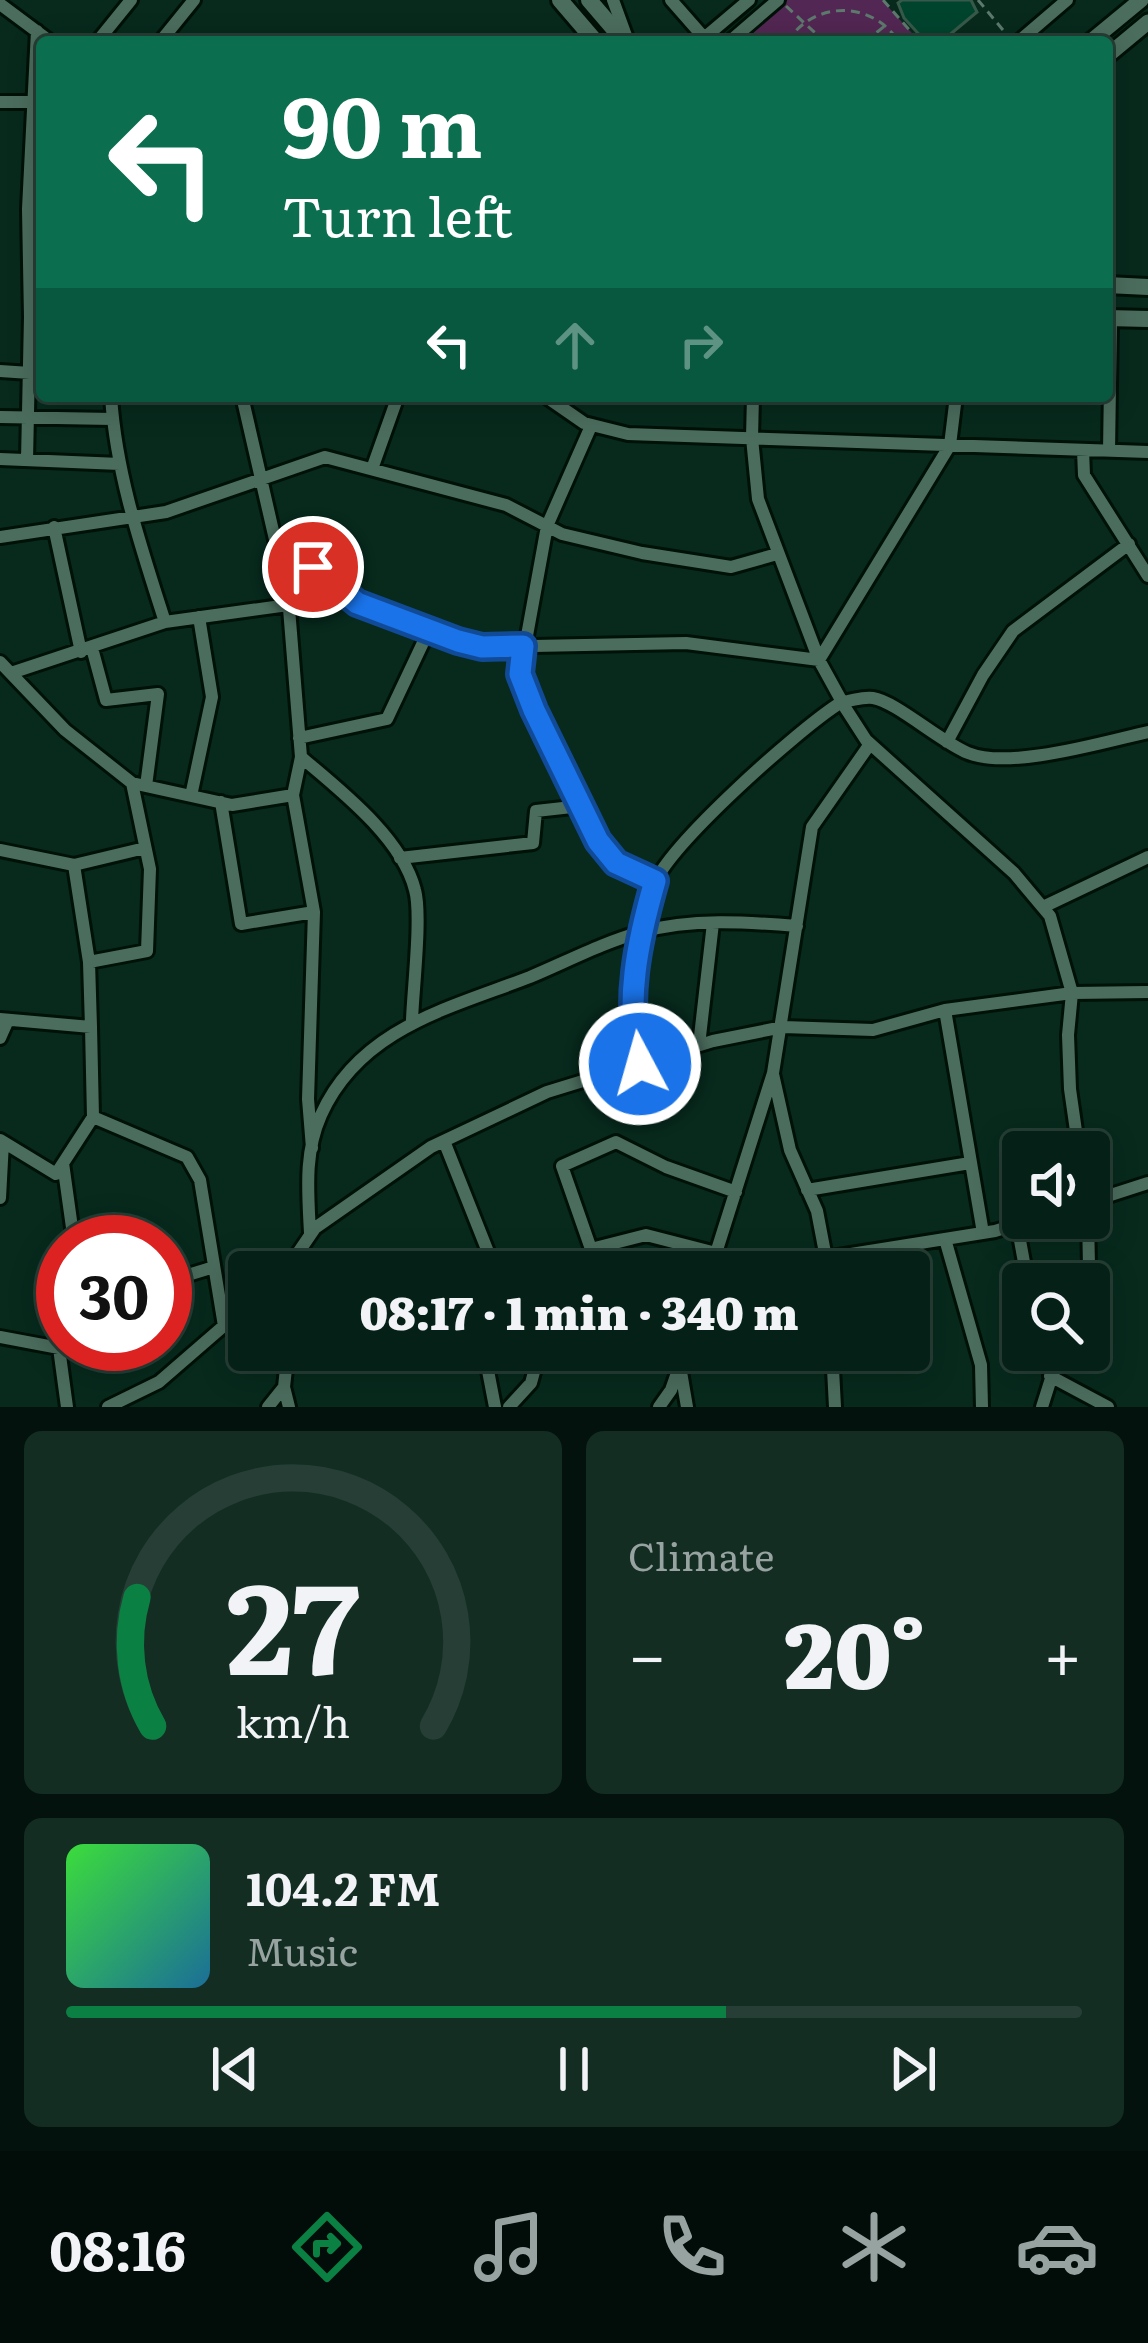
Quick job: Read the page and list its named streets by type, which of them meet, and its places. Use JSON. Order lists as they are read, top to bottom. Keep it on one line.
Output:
{"page":{"turn":["90 m","Turn left"],"limit":"30","trip":"08:17 · 1 min · 340 m","tile":"Climate","heat":["−","20°","+"],"song":["104.2 FM","Music"],"tabs":"08:16","gauge":["27","km/h"]}}
